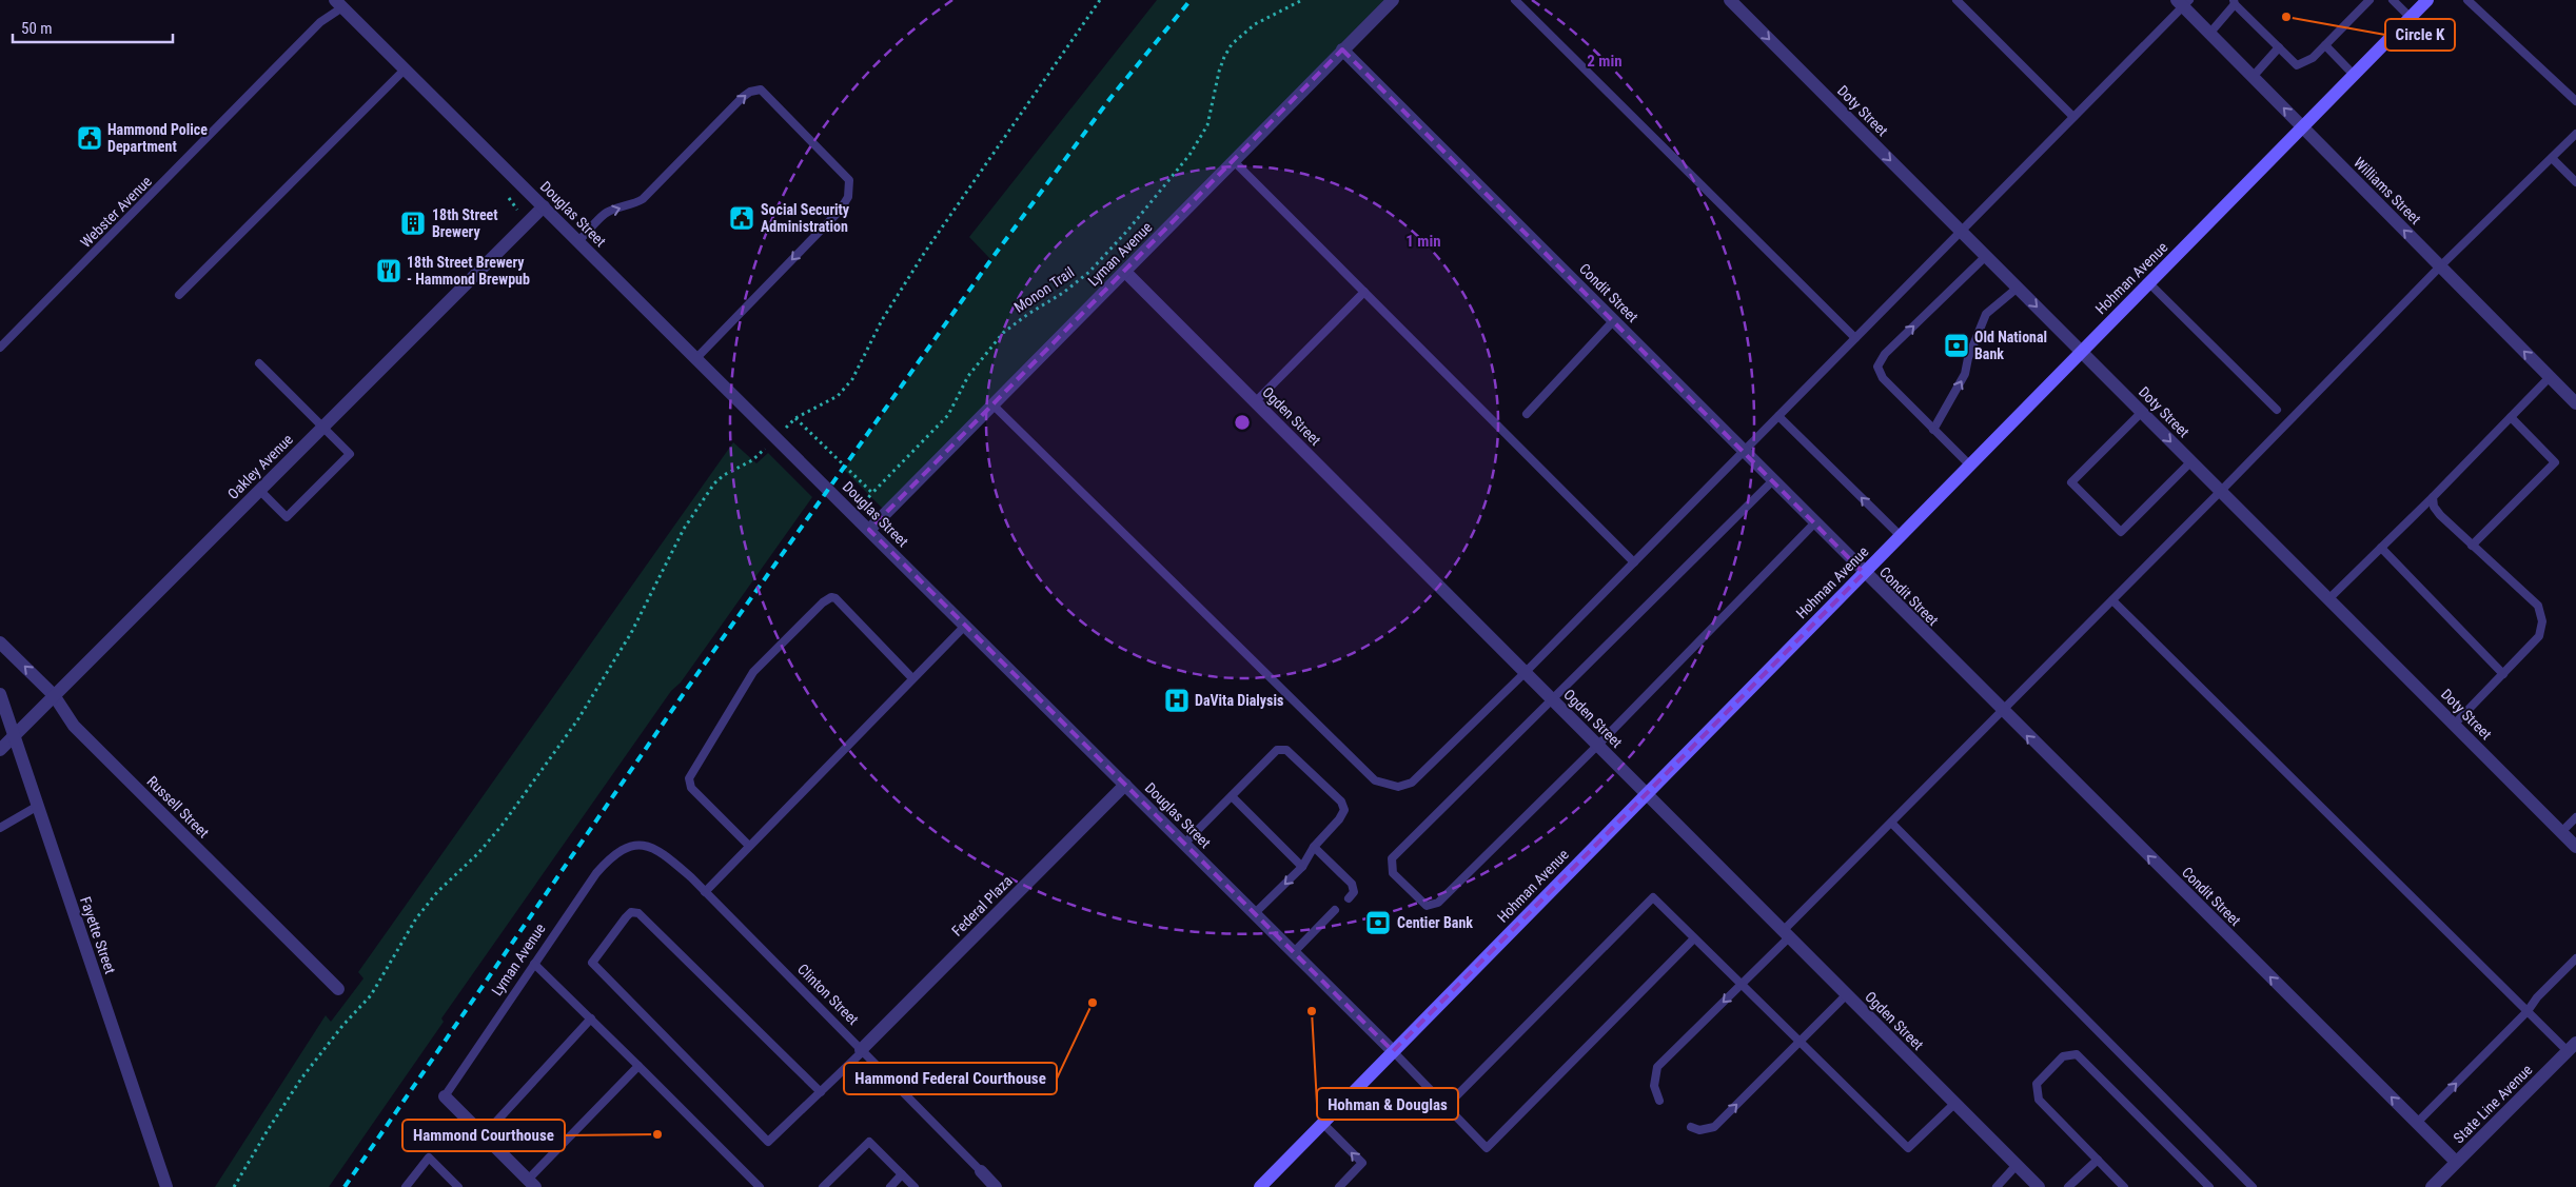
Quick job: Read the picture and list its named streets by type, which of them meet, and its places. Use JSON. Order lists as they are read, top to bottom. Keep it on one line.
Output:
{"streets":{"main road":["Hohman Avenue"],"street":["Doty Street","Williams Street","Douglas Street","Lyman Avenue","Condit Street","Ogden Street","Oakley Avenue","Russell Street","Federal Plaza","Fayette Street","Clinton Street","State Line Avenue"],"lane":["Webster Avenue"],"path":["Monon Trail"]},"crossings":[["Doty Street","Hohman Avenue"],["Williams Street","Hohman Avenue"],["Webster Avenue","Douglas Street"],["Douglas Street","Lyman Avenue"],["Douglas Street","Hohman Avenue"],["Douglas Street","Oakley Avenue"],["Douglas Street","Federal Plaza"],["Lyman Avenue","Condit Street"],["Lyman Avenue","Ogden Street"],["Lyman Avenue","Clinton Street"],["Hohman Avenue","Condit Street"],["Hohman Avenue","Ogden Street"],["Condit Street","State Line Avenue"],["Oakley Avenue","Russell Street"],["Oakley Avenue","Fayette Street"],["Federal Plaza","Clinton Street"]],"one_way":["Doty Street","Williams Street","Condit Street"],"places":{"other":["Circle K","Hammond Federal Courthouse","Hohman & Douglas","Hammond Courthouse"],"public building":["Hammond Police Department","Social Security Administration"],"building":["18th Street Brewery"],"restaurant":["18th Street Brewery - Hammond Brewpub"],"bank":["Old National Bank","Centier Bank"],"hospital":["DaVita Dialysis"]},"scale_bar":"50 m","rings":["2 min","1 min"]}
